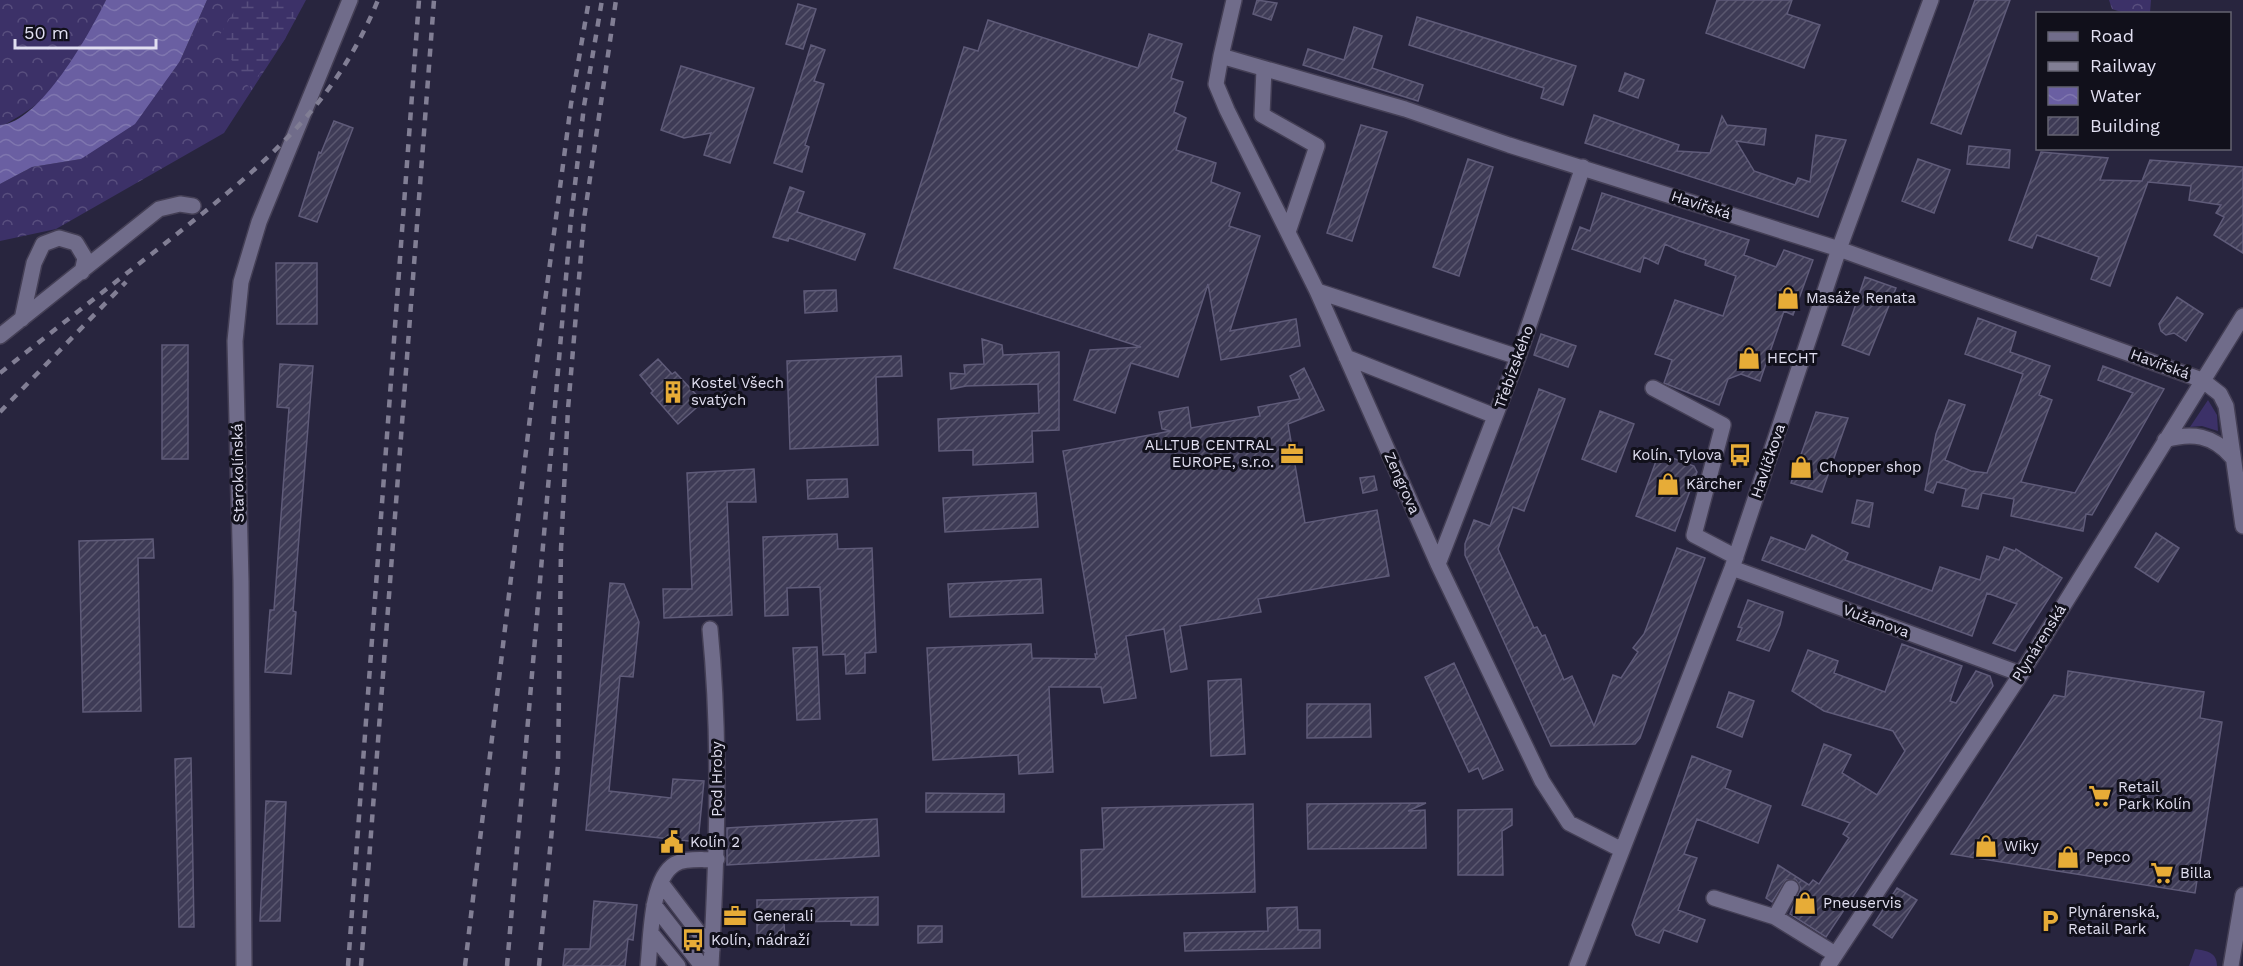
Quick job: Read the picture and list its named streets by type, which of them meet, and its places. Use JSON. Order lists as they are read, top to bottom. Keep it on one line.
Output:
{"streets":{"street":["Havířská","Třebízského","Havlíčkova","Starokolínská","Zengrova","Vužanova","Plynárenská","Pod Hroby"]},"crossings":[["Havířská","Třebízského"],["Havířská","Havlíčkova"],["Havířská","Zengrova"],["Havířská","Plynárenská"],["Třebízského","Zengrova"],["Havlíčkova","Zengrova"],["Havlíčkova","Vužanova"],["Vužanova","Plynárenská"]],"places":{"shop":["Masáže Renata","HECHT","Chopper shop","Kärcher","Wiky","Pepco","Pneuservis"],"building":["Kostel Všech svatých"],"office":["ALLTUB CENTRAL EUROPE, s.r.o.","Generali"],"bus stop":["Kolín, Tylova","Kolín, nádraží"],"supermarket":["Retail Park Kolín","Billa"],"public building":["Kolín 2"],"parking":["Plynárenská, Retail Park"]},"legend":["Road","Railway","Water","Building"],"scale_bar":"50 m"}
